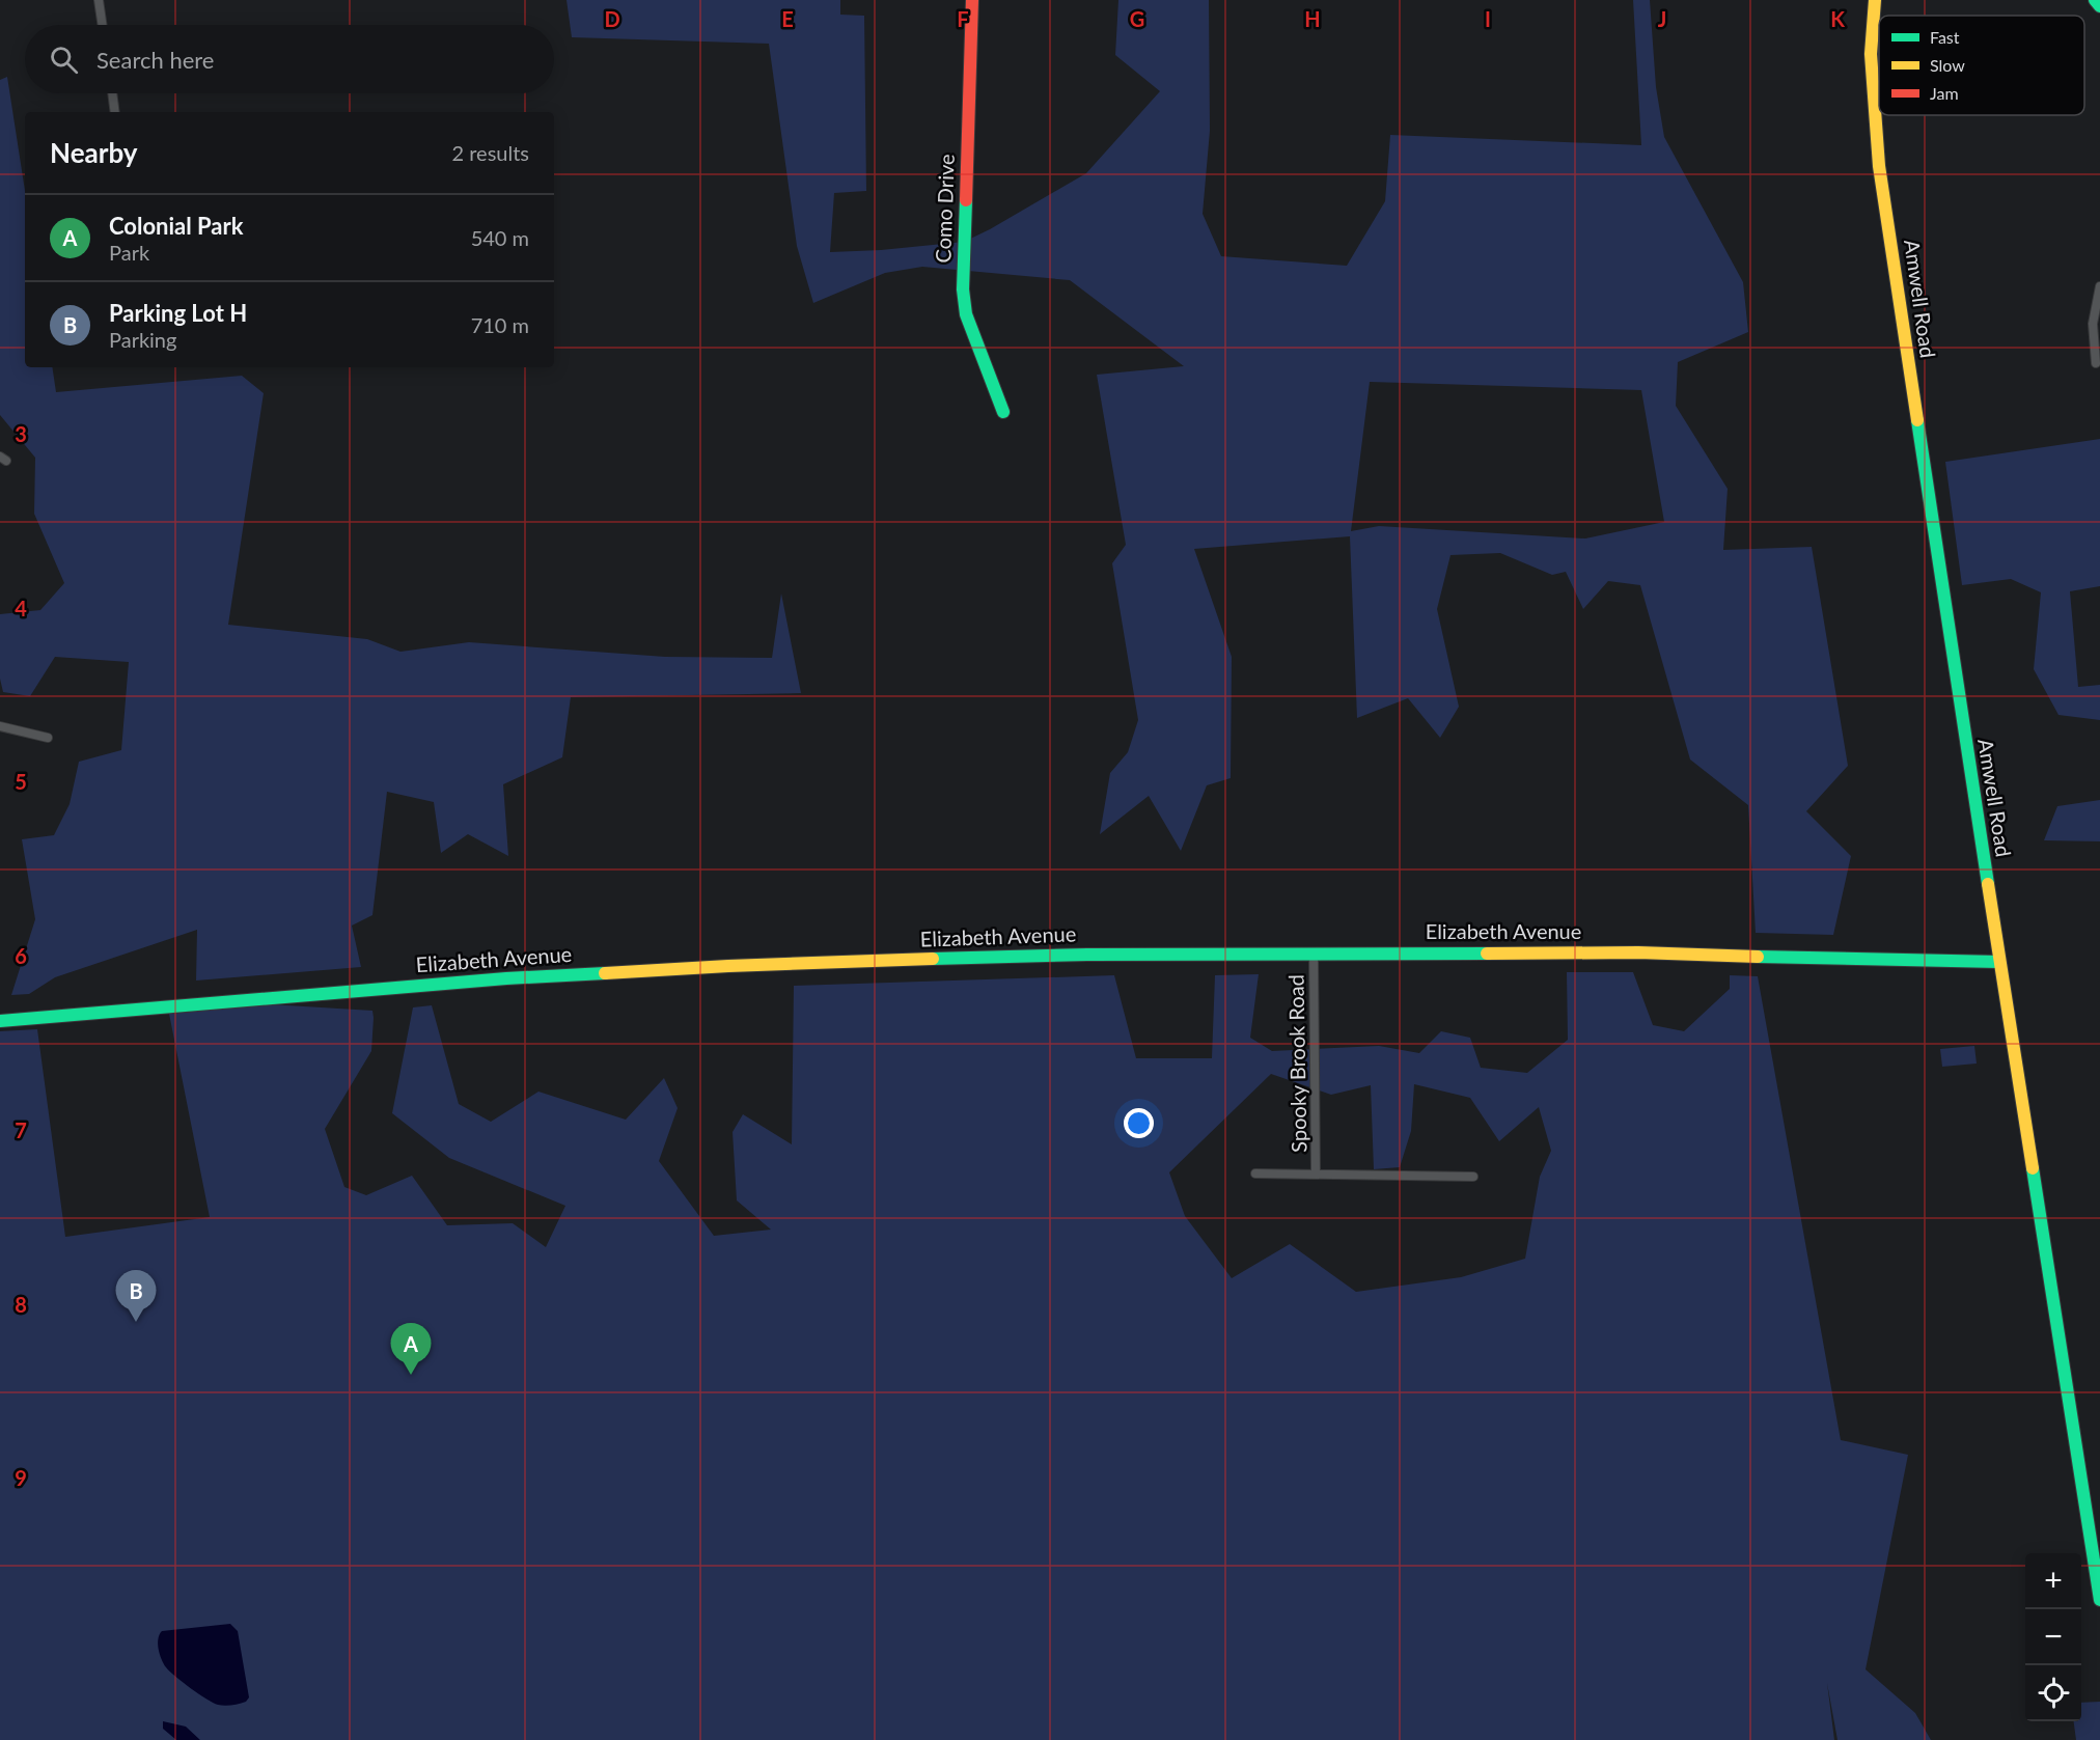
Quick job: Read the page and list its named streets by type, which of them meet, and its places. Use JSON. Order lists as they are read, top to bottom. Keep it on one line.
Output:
{"streets":{"street":["Como Drive","Amwell Road","Elizabeth Avenue","Spooky Brook Road"]},"crossings":[["Amwell Road","Elizabeth Avenue"],["Elizabeth Avenue","Spooky Brook Road"]],"legend":["Fast","Slow","Jam"],"page":{"search":"Search here","heading":["Nearby","2 results"],"list":[{"mark":"A","name":"Colonial Park","note":"Park","value":"540 m"},{"mark":"B","name":"Parking Lot H","note":"Parking","value":"710 m"}],"pins":["B","A"],"map_buttons":["+","−"]},"grid":{"columns":["D","E","F","G","H","I","J","K"],"rows":["3","4","5","6","7","8","9"]}}
